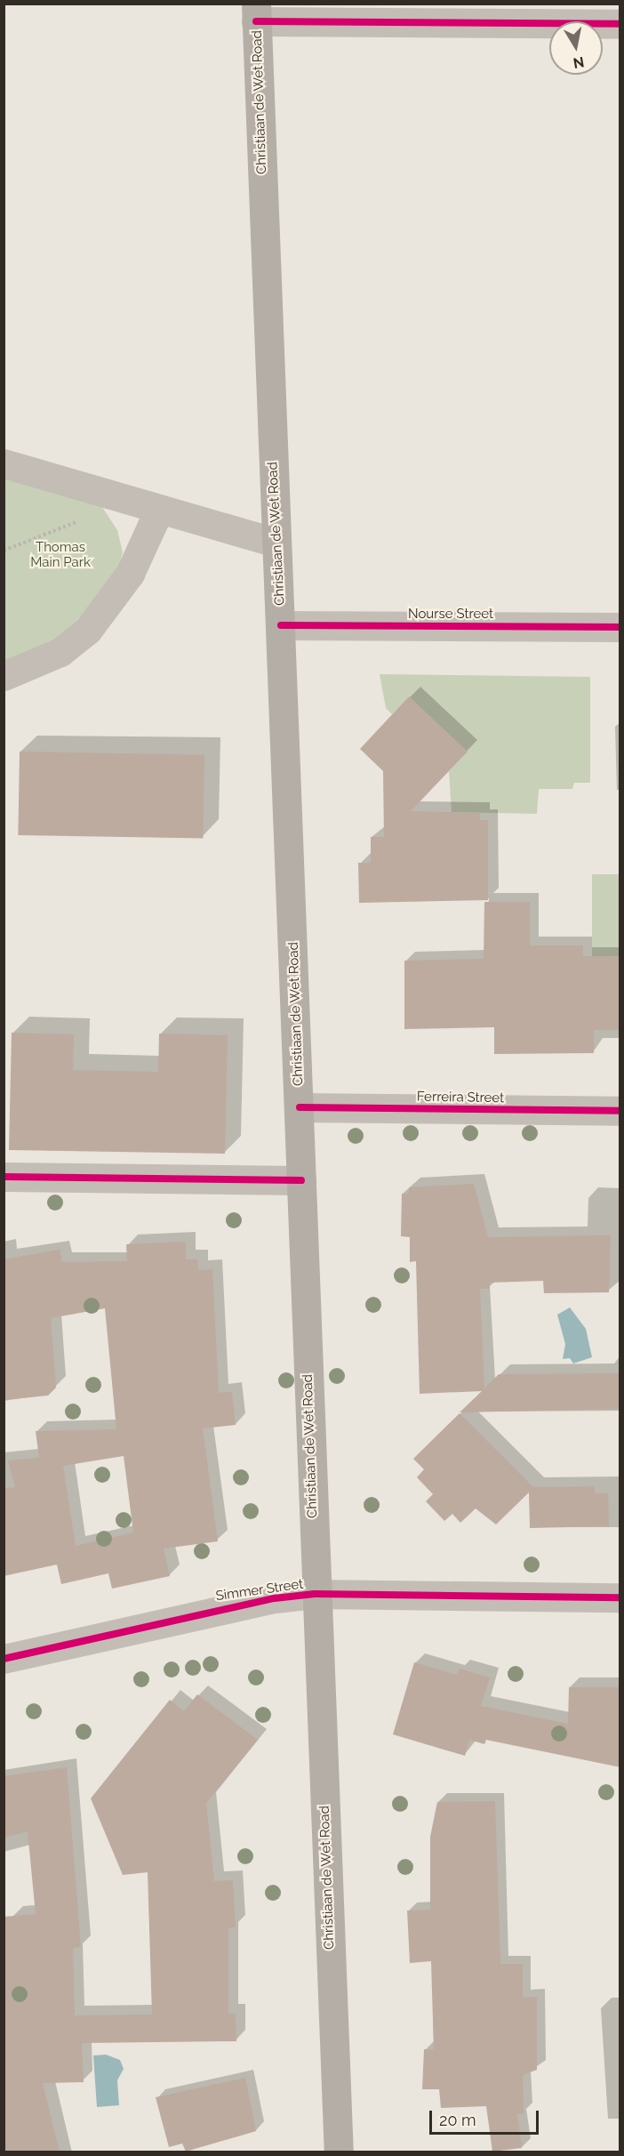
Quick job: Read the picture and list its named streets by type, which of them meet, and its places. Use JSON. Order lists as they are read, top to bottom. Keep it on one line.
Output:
{"streets":{"main road":["Christiaan de Wet Road"],"street":["Nourse Street","Ferreira Street","Simmer Street"]},"crossings":[["Christiaan de Wet Road","Nourse Street"],["Christiaan de Wet Road","Ferreira Street"],["Christiaan de Wet Road","Simmer Street"]],"parks":["Thomas Main Park"],"scale_bar":"20 m","north":"bottom"}
